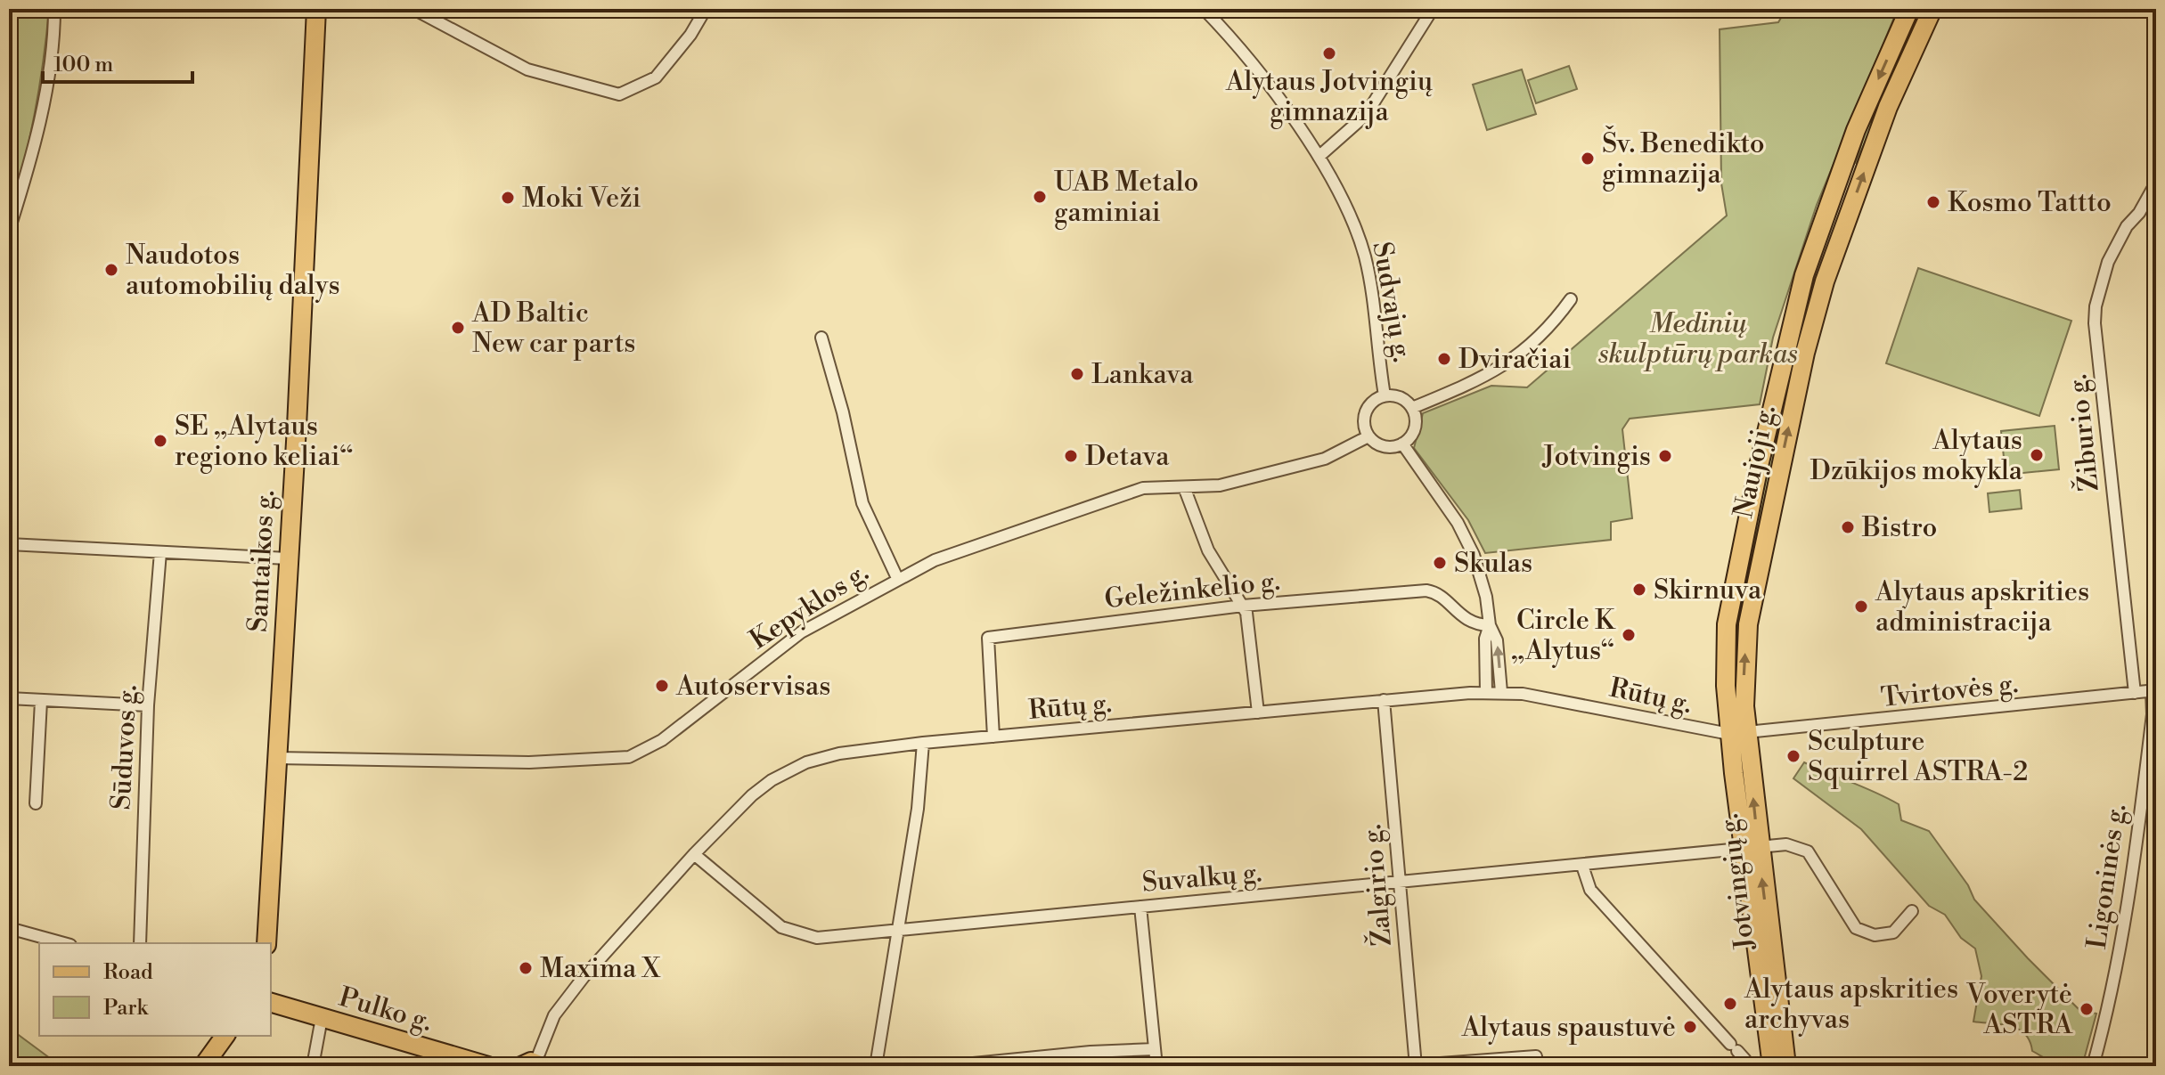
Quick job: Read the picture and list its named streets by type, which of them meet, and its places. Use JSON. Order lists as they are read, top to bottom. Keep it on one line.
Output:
{"streets":{"main road":["Naujoji g.","Santaikos g.","Jotvingių g.","Pulko g."],"street":["Sudvajų g.","Žiburio g.","Geležinkelio g.","Kepyklos g.","Tvirtovės g.","Rūtų g.","Sūduvos g.","Ligoninės g.","Suvalkų g.","Žalgirio g."]},"crossings":[["Sudvajų g.","Kepyklos g."],["Žiburio g.","Tvirtovės g."],["Naujoji g.","Tvirtovės g."],["Naujoji g.","Rūtų g."],["Naujoji g.","Jotvingių g."],["Santaikos g.","Kepyklos g."],["Geležinkelio g.","Rūtų g."],["Tvirtovės g.","Rūtų g."],["Tvirtovės g.","Ligoninės g."],["Tvirtovės g.","Jotvingių g."],["Rūtų g.","Suvalkų g."],["Rūtų g.","Jotvingių g."],["Rūtų g.","Žalgirio g."],["Suvalkų g.","Jotvingių g."],["Suvalkų g.","Žalgirio g."]],"parks":["Medinių skulptūrų parkas"],"places":["Alytaus Jotvingių gimnazija","Šv. Benedikto gimnazija","UAB Metalo gaminiai","Moki Veži","Kosmo Tattto","Naudotos automobilių dalys","AD Baltic New car parts","Dviračiai","Lankava","SE „Alytaus regiono keliai“","Alytaus Dzūkijos mokykla","Detava","Jotvingis","Bistro","Skulas","Skirnuva","Alytaus apskrities administracija","Circle K „Alytus“","Autoservisas","Sculpture Squirrel ASTRA-2","Maxima X","Alytaus apskrities archyvas","Voverytė ASTRA","Alytaus spaustuvė"],"legend":["Road","Park"],"scale_bar":"100 m"}
